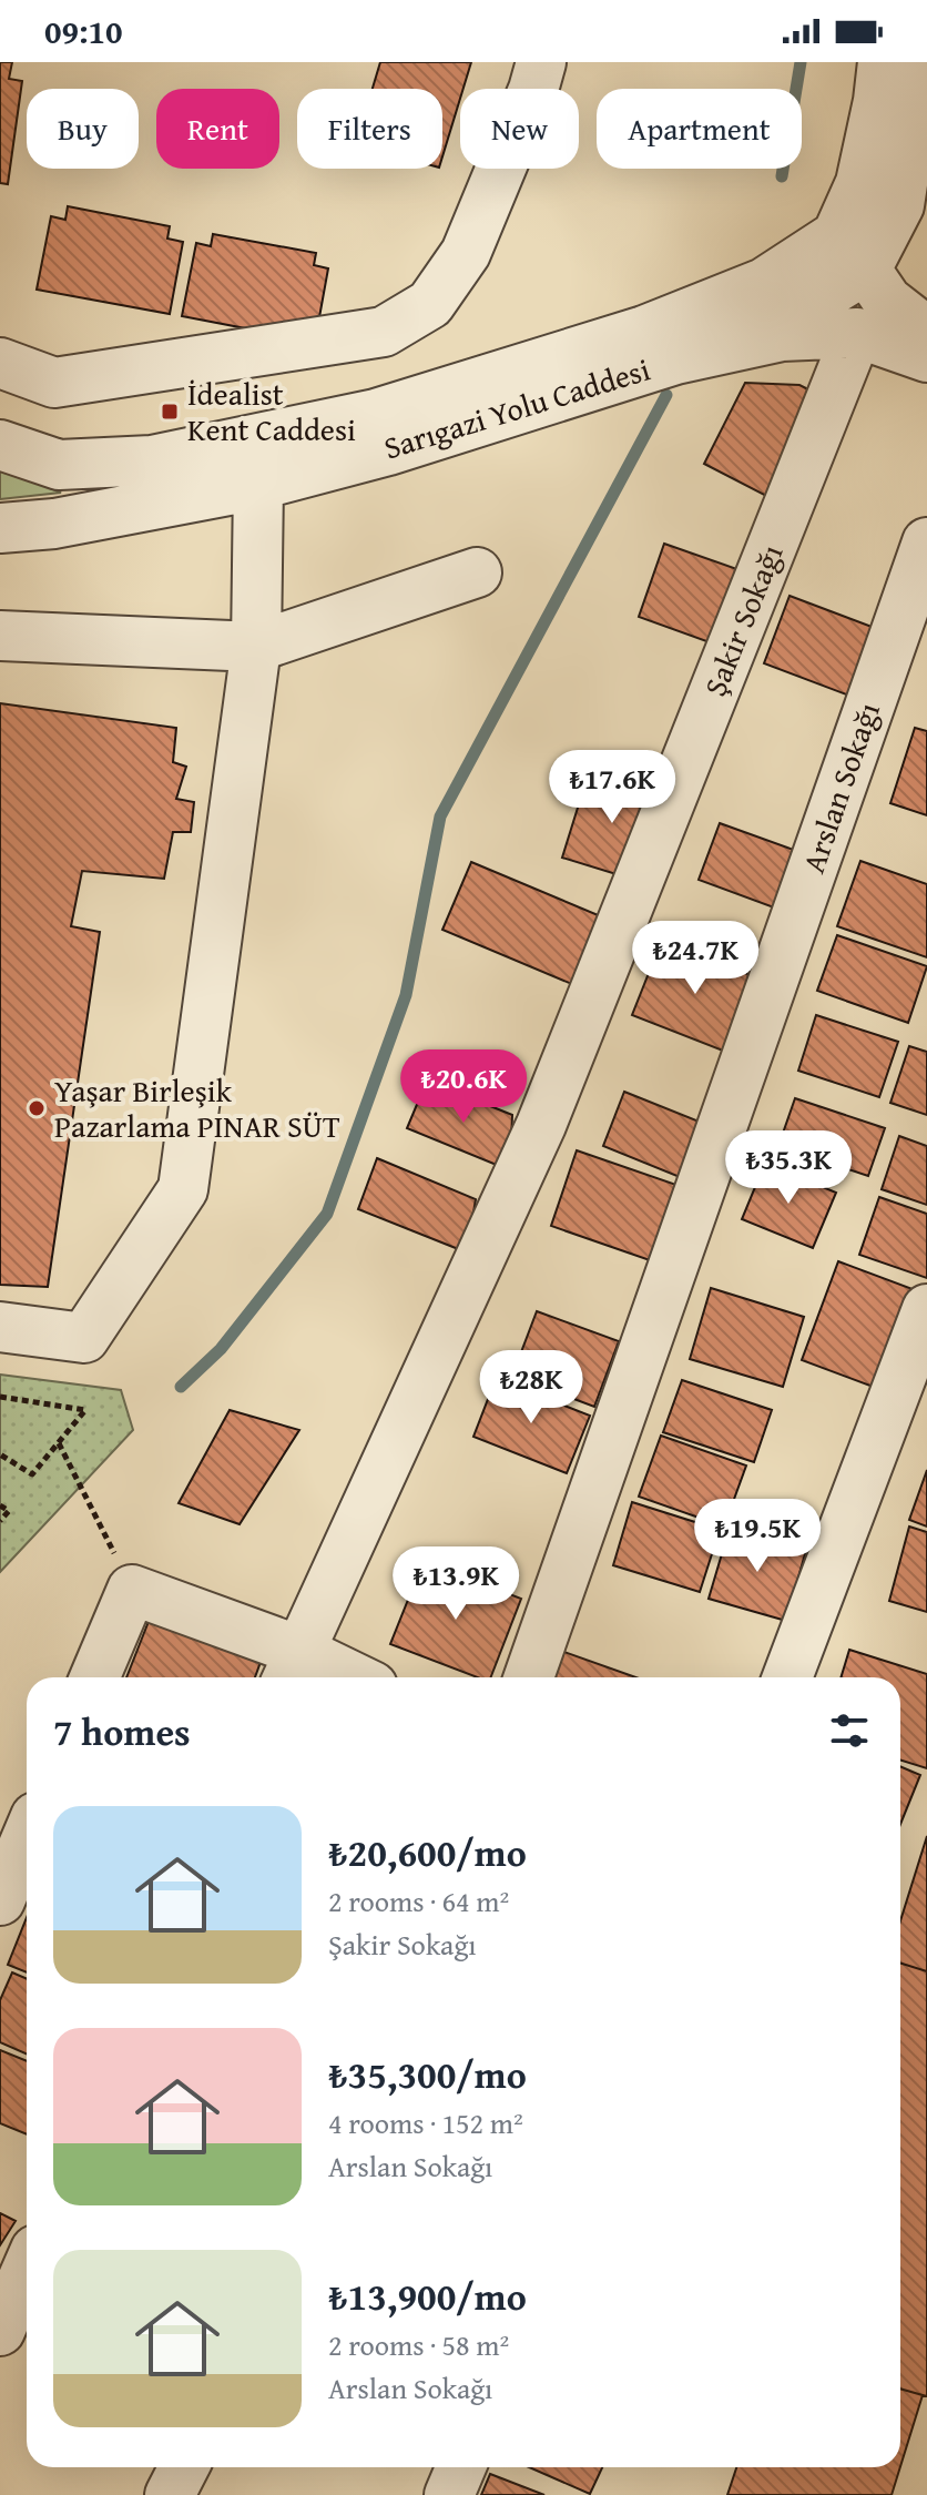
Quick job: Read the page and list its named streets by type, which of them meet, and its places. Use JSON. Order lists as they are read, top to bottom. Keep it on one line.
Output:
{"streets":{"street":["Sarıgazi Yolu Caddesi","Şakir Sokağı","Arslan Sokağı"]},"crossings":[["Sarıgazi Yolu Caddesi","Şakir Sokağı"]],"places":{"transit":["İdealist Kent Caddesi"],"other":["Yaşar Birleşik Pazarlama PINAR SÜT"]},"page":{"status":"09:10","chip":["Buy","Rent","Filters","New","Apartment"],"price":["₺17.6K","₺24.7K","₺20.6K","₺35.3K","₺28K","₺19.5K","₺13.9K"],"heading":"7 homes","list":[{"name":"₺20,600/mo","note":"2 rooms · 64 m² · Şakir Sokağı"},{"name":"₺35,300/mo","note":"4 rooms · 152 m² · Arslan Sokağı"},{"name":"₺13,900/mo","note":"2 rooms · 58 m² · Arslan Sokağı"}]}}
